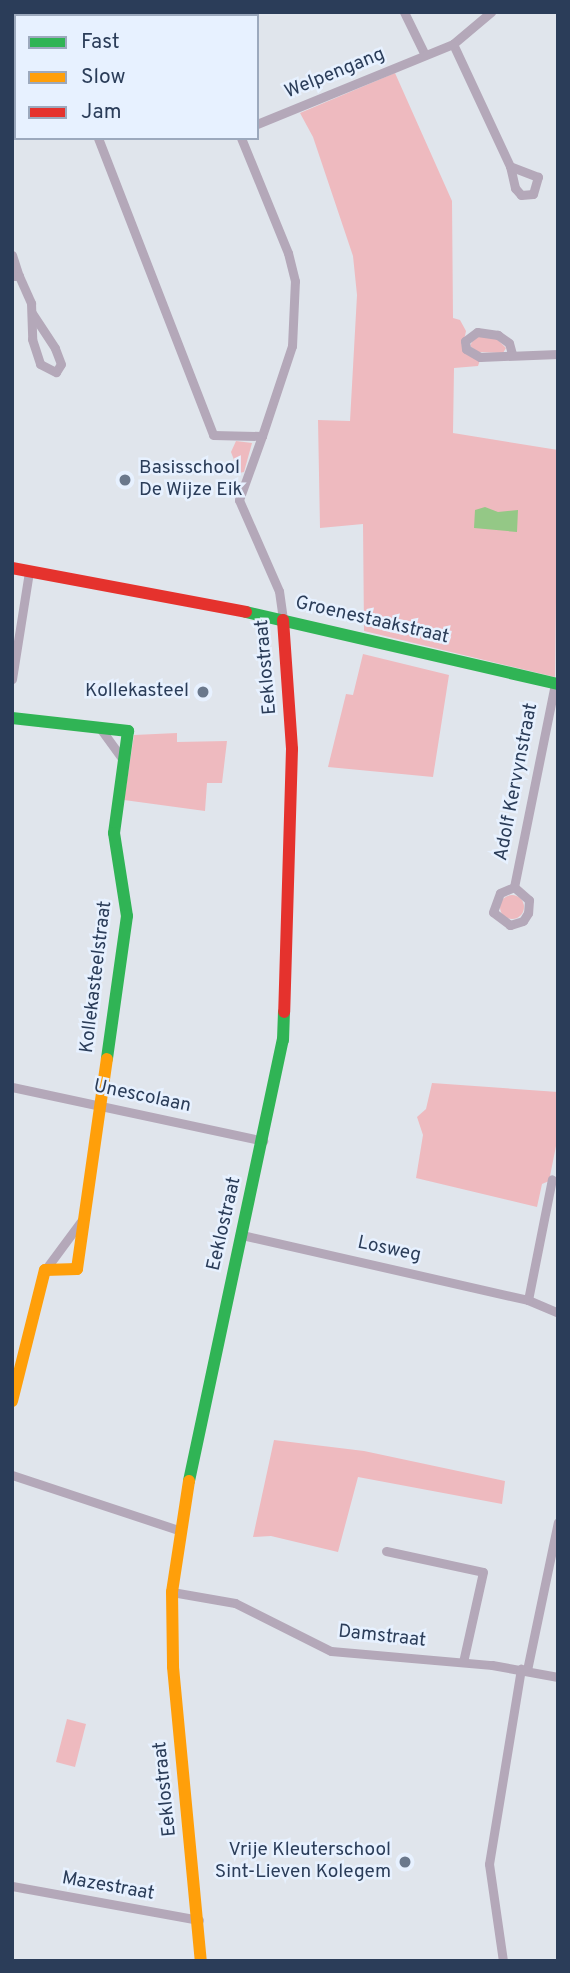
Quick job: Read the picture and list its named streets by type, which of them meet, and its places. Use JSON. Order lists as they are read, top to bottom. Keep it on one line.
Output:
{"streets":{"street":["Welpengang","Groenestaakstraat","Eeklostraat","Adolf Kervynstraat","Kollekasteelstraat","Unescolaan","Losweg","Damstraat","Mazestraat"]},"crossings":[["Groenestaakstraat","Eeklostraat"],["Groenestaakstraat","Adolf Kervynstraat"],["Eeklostraat","Unescolaan"],["Eeklostraat","Losweg"],["Eeklostraat","Damstraat"],["Eeklostraat","Mazestraat"],["Kollekasteelstraat","Unescolaan"]],"places":["Basisschool De Wijze Eik","Kollekasteel","Vrije Kleuterschool Sint-Lieven Kolegem"],"legend":["Fast","Slow","Jam"]}
